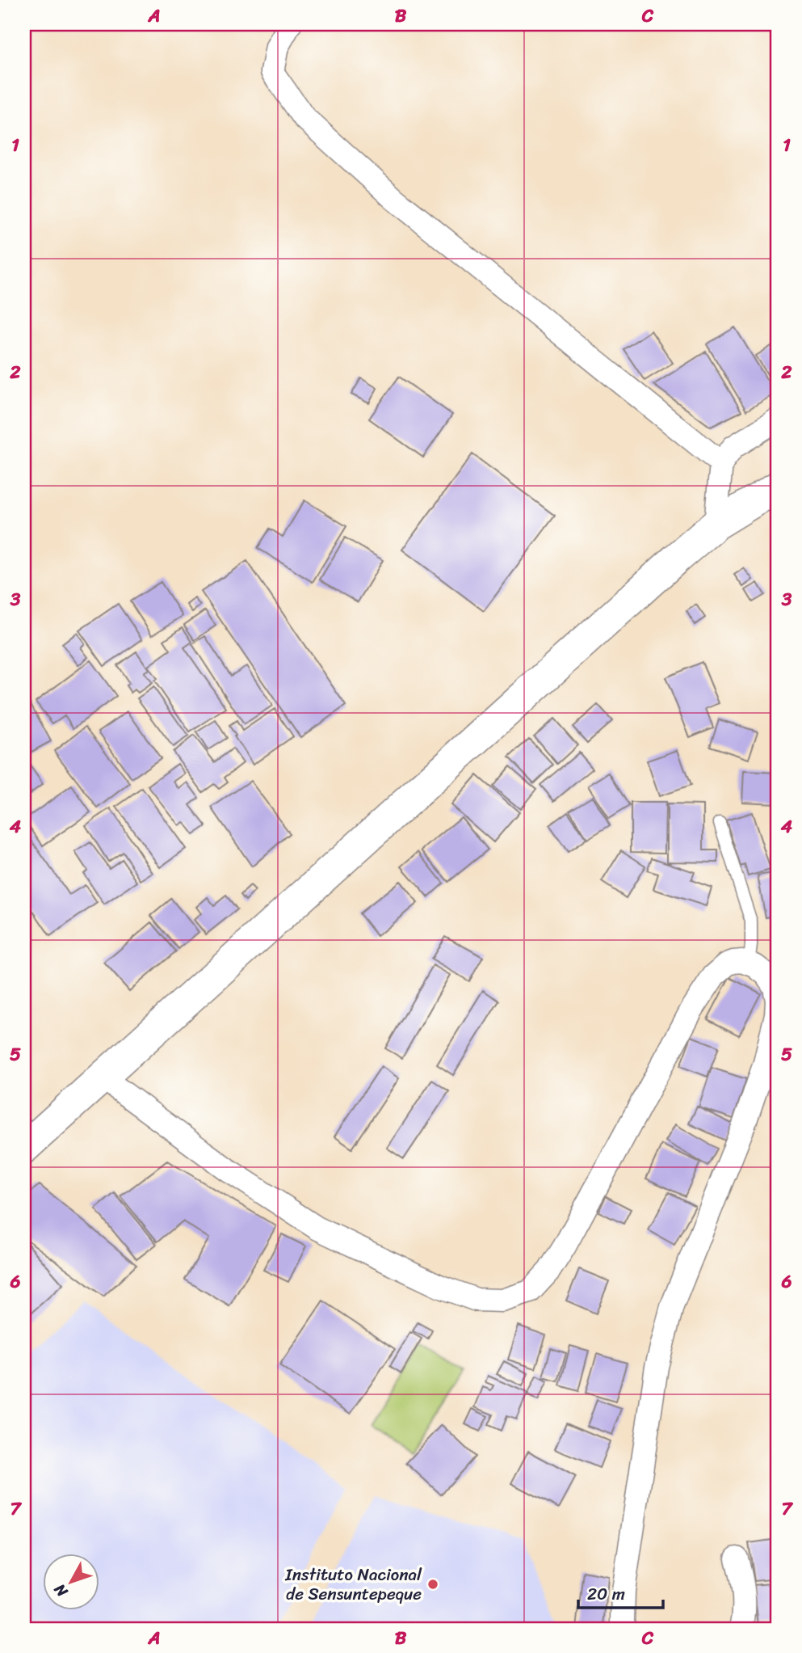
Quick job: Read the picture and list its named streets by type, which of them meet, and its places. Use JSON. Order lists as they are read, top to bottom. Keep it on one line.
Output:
{"places":["Instituto Nacional de Sensuntepeque"],"scale_bar":"20 m","north":"bottom left","grid":{"columns":["A","B","C"],"rows":["1","2","3","4","5","6","7"]}}
